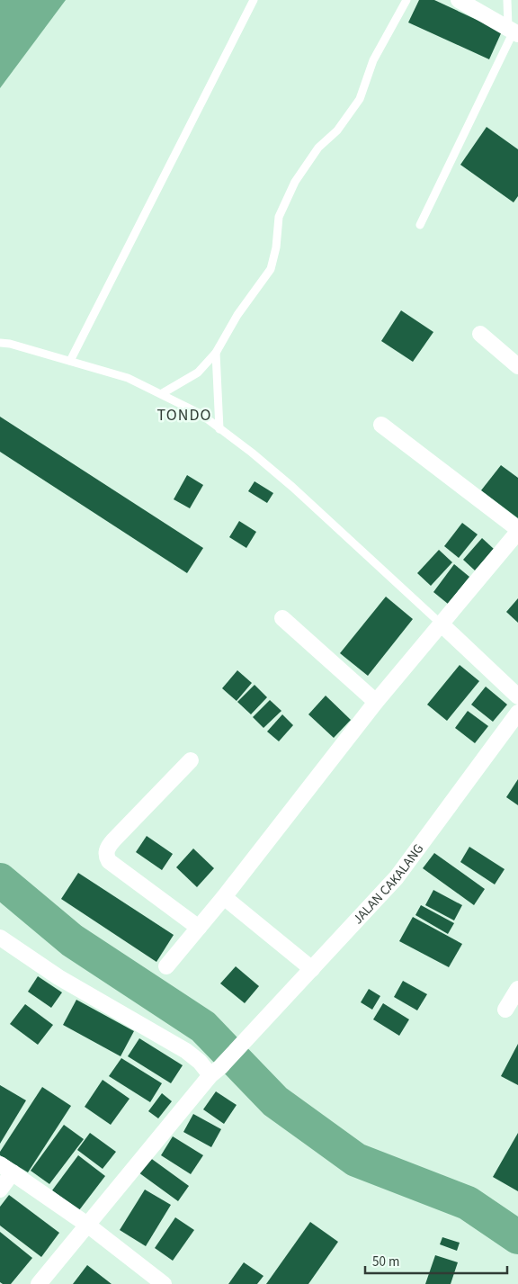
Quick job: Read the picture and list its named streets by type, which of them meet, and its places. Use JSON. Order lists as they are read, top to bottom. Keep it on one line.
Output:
{"streets":{"street":["JALAN CAKALANG"]},"districts":["TONDO"],"scale_bar":"50 m"}
